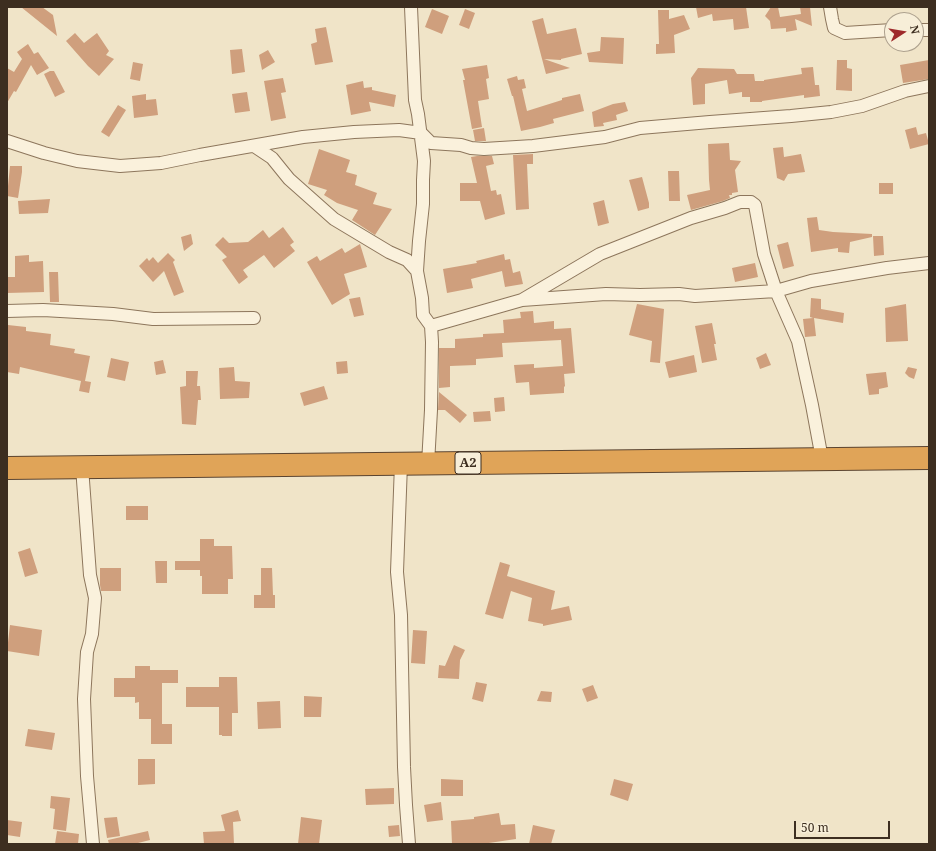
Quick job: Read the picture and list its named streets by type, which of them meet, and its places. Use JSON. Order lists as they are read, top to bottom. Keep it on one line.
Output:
{"streets":{"highway":["A2"]},"scale_bar":"50 m","north":"right"}
